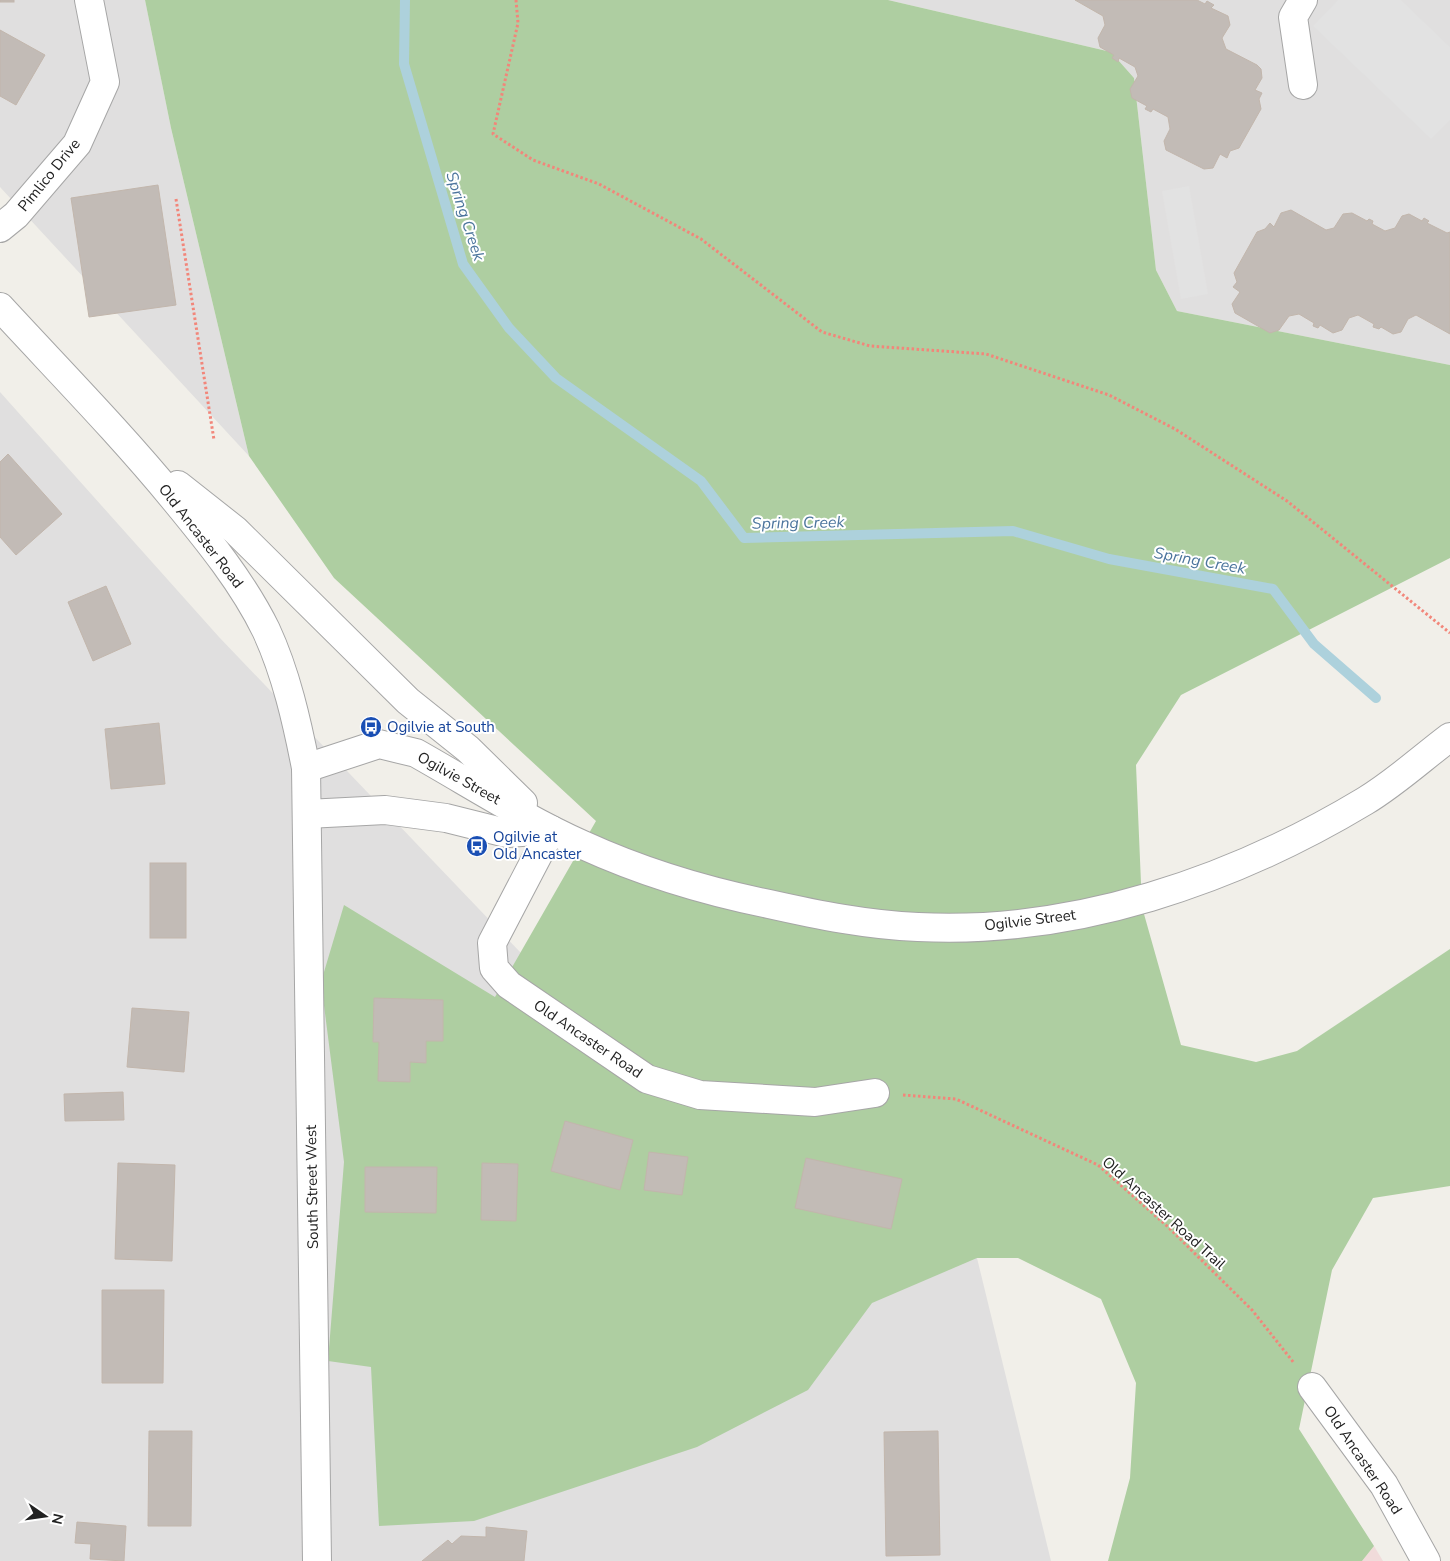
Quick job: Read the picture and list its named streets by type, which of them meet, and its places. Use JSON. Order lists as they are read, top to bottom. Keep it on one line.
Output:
{"streets":{"street":["Pimlico Drive","Old Ancaster Road","Ogilvie Street","South Street West"],"path":["Old Ancaster Road Trail"]},"crossings":[["Old Ancaster Road","Ogilvie Street"],["Old Ancaster Road","South Street West"],["Old Ancaster Road","Old Ancaster Road Trail"],["Ogilvie Street","South Street West"]],"water":["Spring Creek"],"places":{"bus stop":["Ogilvie at South","Ogilvie at Old Ancaster"]},"north":"right"}
